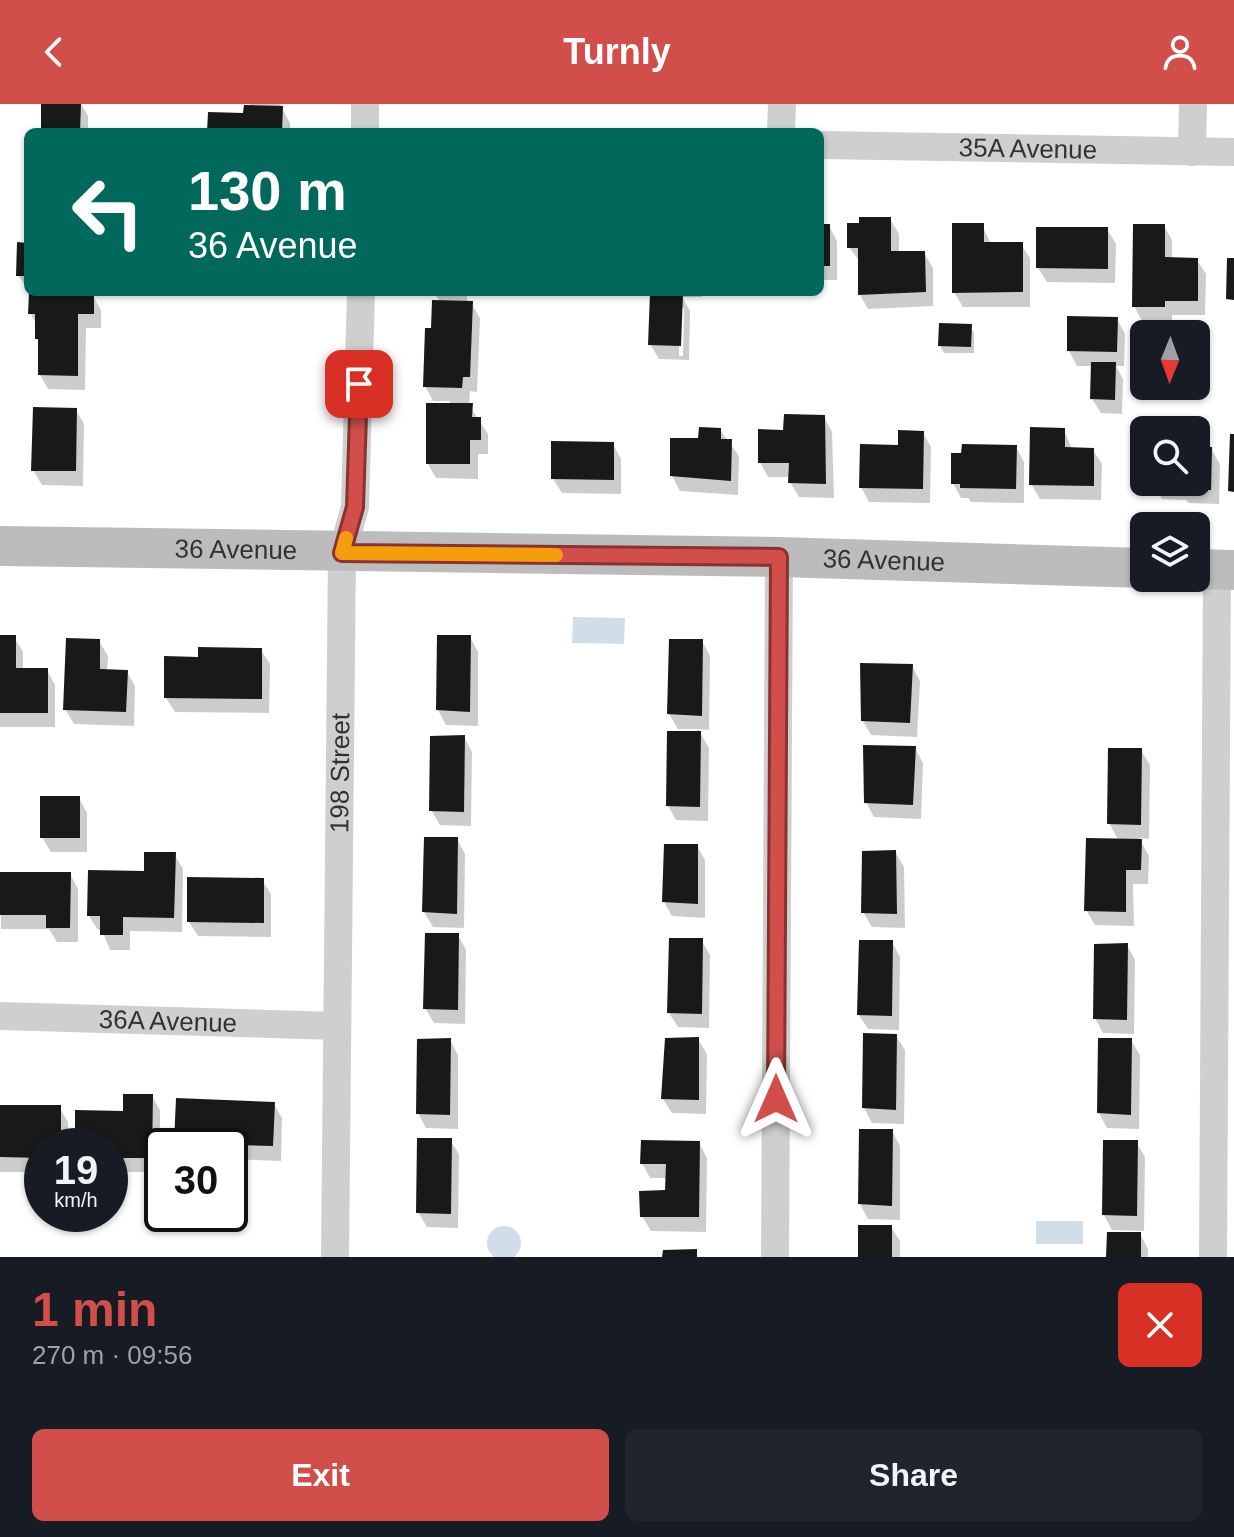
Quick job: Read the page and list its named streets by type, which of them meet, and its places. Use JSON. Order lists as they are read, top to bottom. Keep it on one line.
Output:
{"streets":{"main road":["36 Avenue"],"street":["35A Avenue","198 Street","36A Avenue"]},"crossings":[["36 Avenue","198 Street"],["198 Street","36A Avenue"]],"north":"bottom","page":{"header":"Turnly","turn":["130 m","36 Avenue"],"speed":"19 km/h","limit":"30","heading":["1 min","270 m · 09:56"],"buttons":["Exit","Share"]}}
